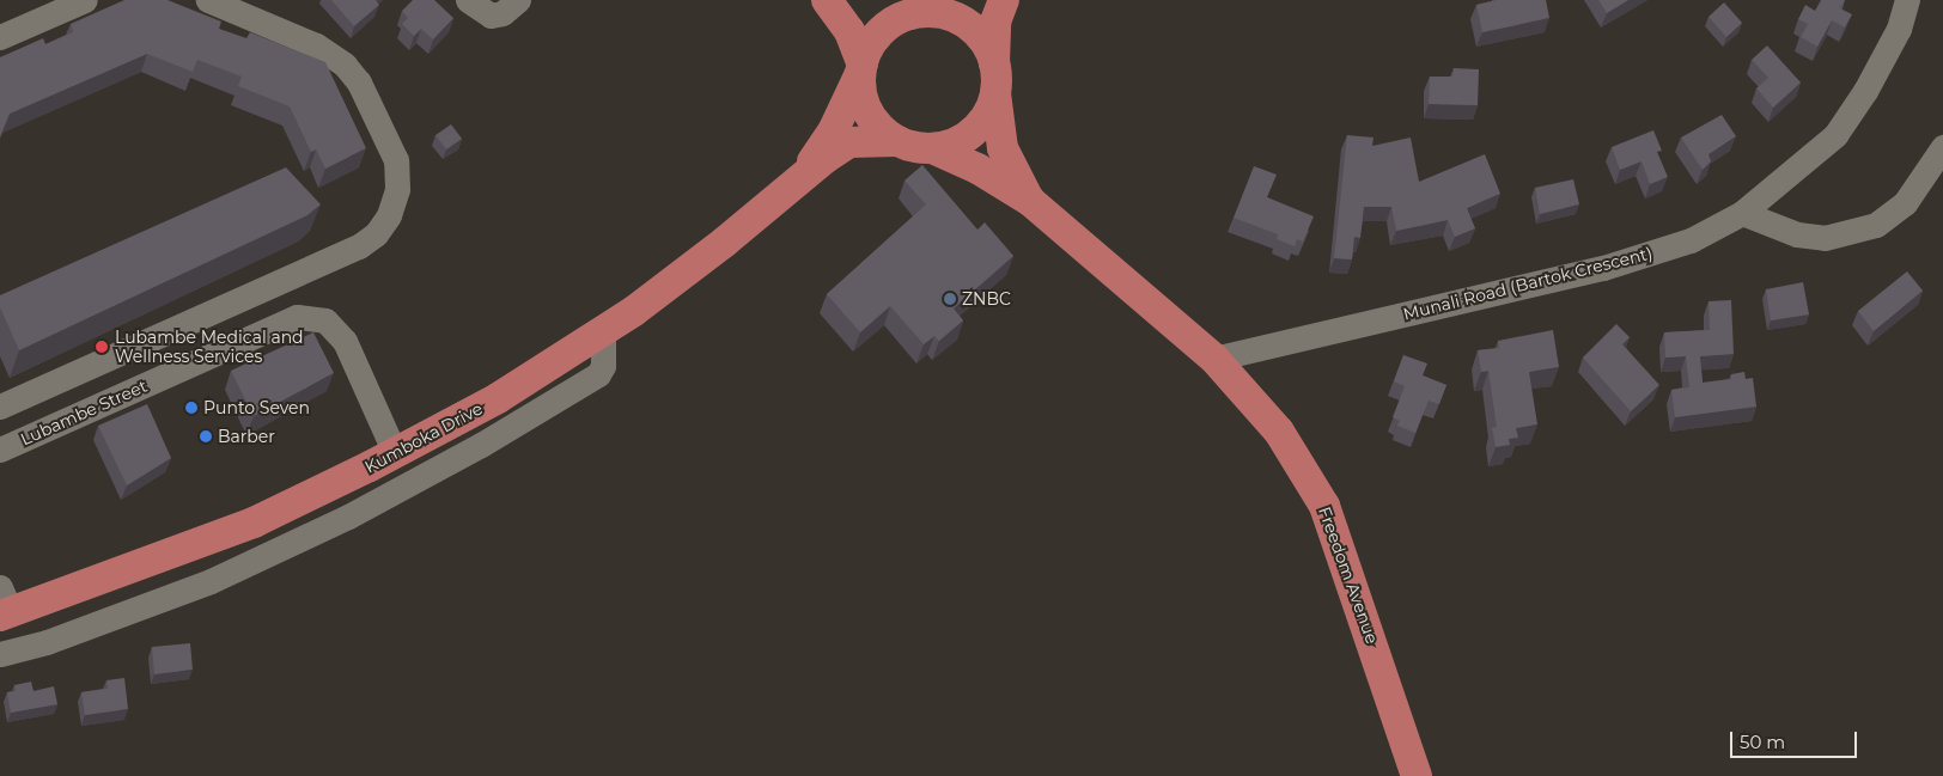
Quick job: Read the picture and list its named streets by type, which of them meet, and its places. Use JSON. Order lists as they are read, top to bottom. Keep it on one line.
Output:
{"streets":{"main road":["Kumboka Drive","Freedom Avenue"],"street":["Munali Road (Bartok Crescent)","Lubambe Street"]},"crossings":[["Munali Road (Bartok Crescent)","Freedom Avenue"],["Lubambe Street","Kumboka Drive"],["Kumboka Drive","Freedom Avenue"]],"places":["ZNBC","Lubambe Medical and Wellness Services","Punto Seven","Barber"],"scale_bar":"50 m"}
